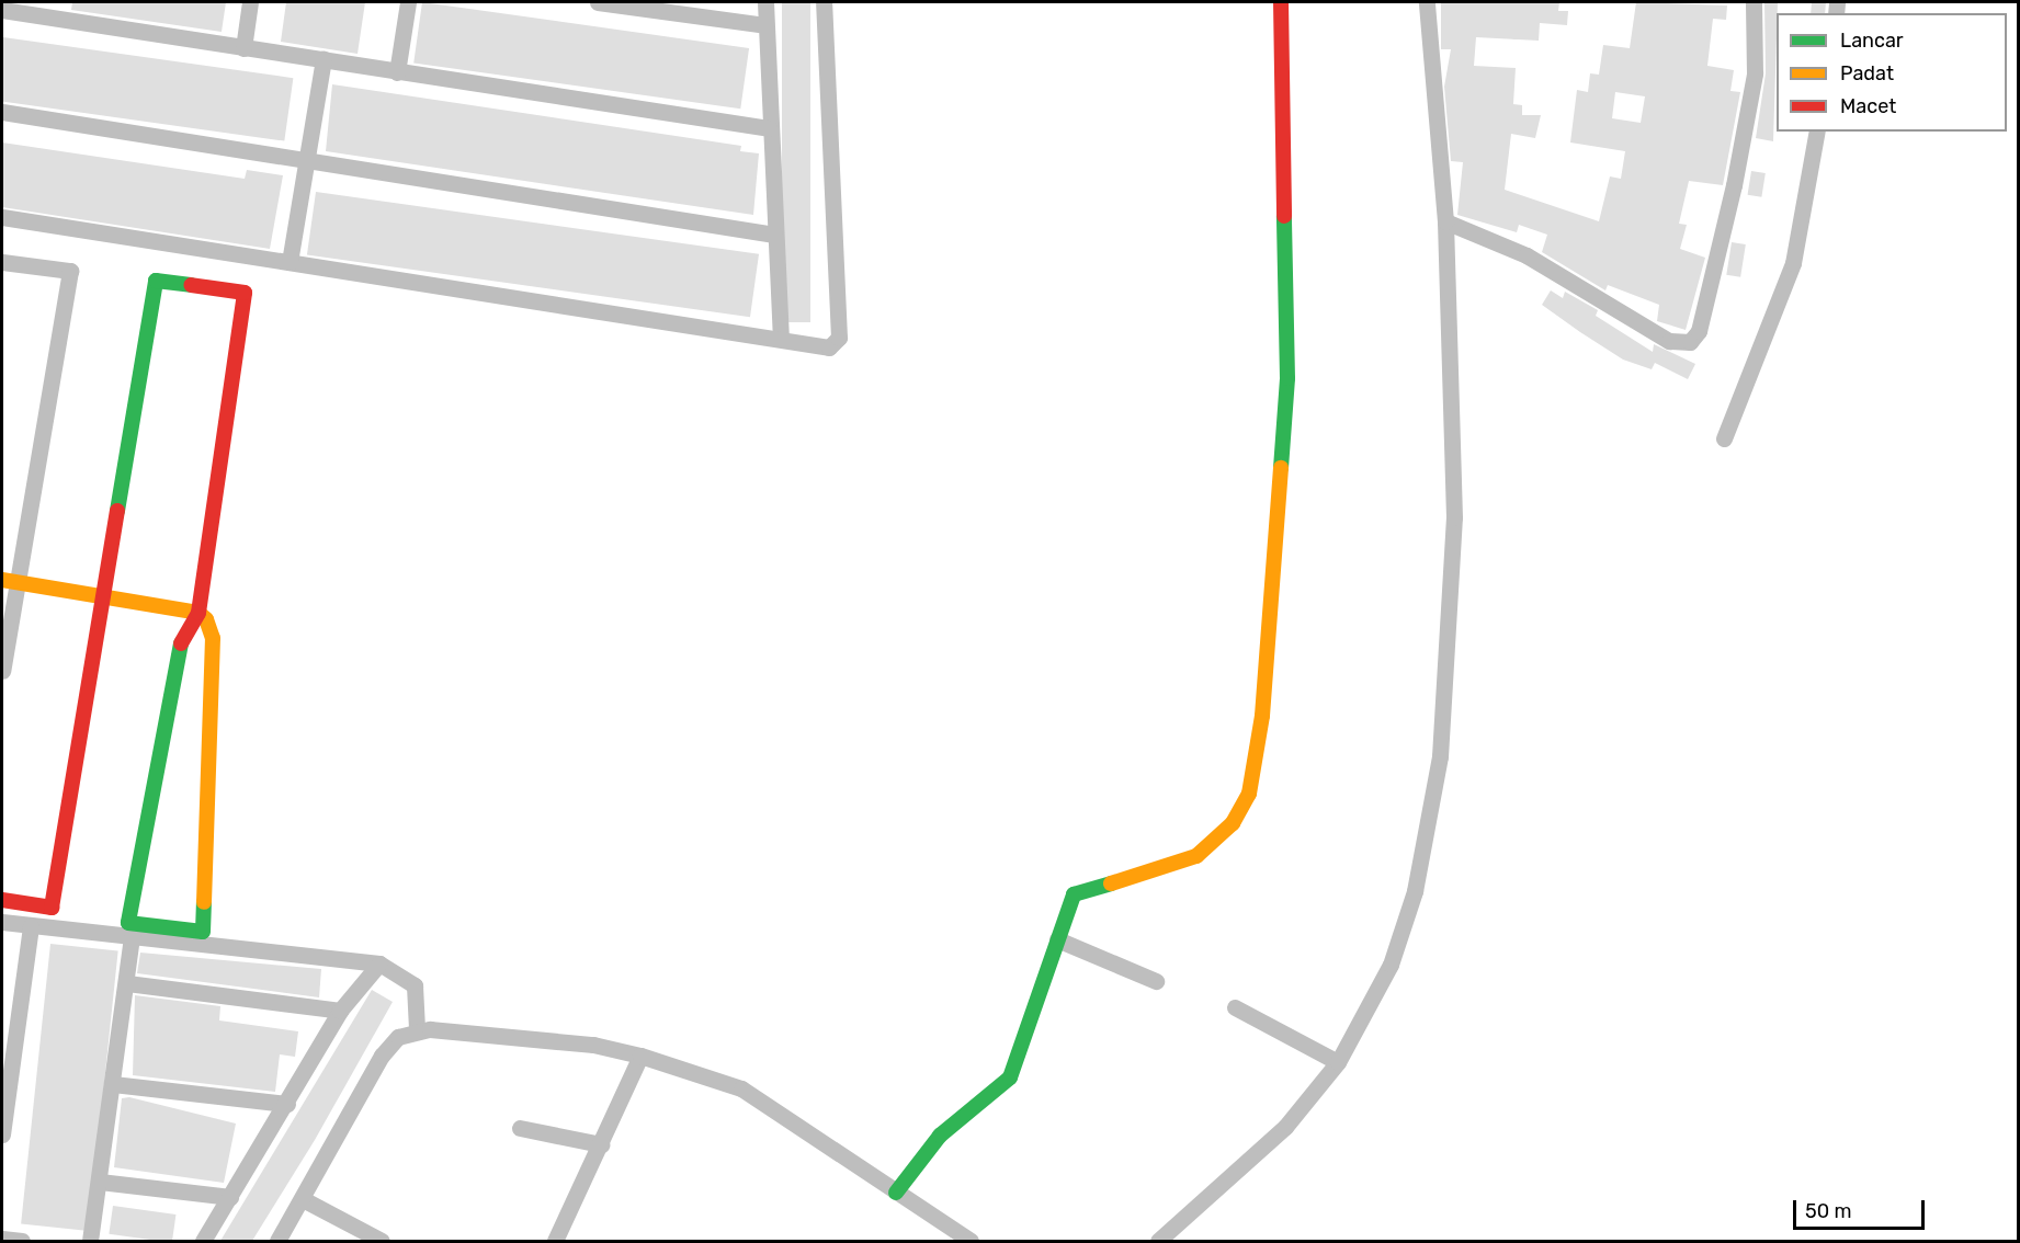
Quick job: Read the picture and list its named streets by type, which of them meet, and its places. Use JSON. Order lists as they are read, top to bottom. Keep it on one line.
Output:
{"legend":["Lancar","Padat","Macet"],"scale_bar":"50 m"}
